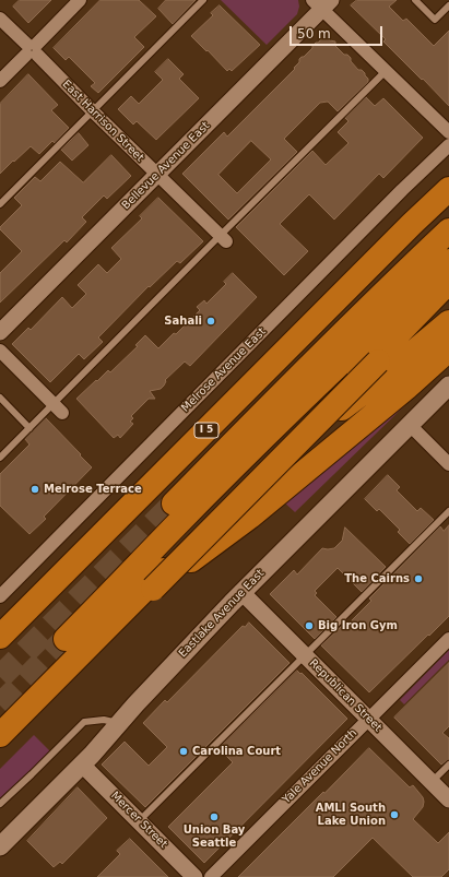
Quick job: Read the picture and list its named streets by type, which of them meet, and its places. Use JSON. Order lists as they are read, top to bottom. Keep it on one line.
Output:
{"streets":{"highway":["I 5"],"main road":["Eastlake Avenue East"],"street":["East Harrison Street","Bellevue Avenue East","Melrose Avenue East","Republican Street","Yale Avenue North","Mercer Street"]},"crossings":[["East Harrison Street","Bellevue Avenue East"],["Eastlake Avenue East","Republican Street"],["Eastlake Avenue East","Mercer Street"],["Republican Street","Yale Avenue North"]],"places":["Sahali","Melrose Terrace","The Cairns","Big Iron Gym","Carolina Court","AMLI South Lake Union","Union Bay Seattle"],"scale_bar":"50 m"}
